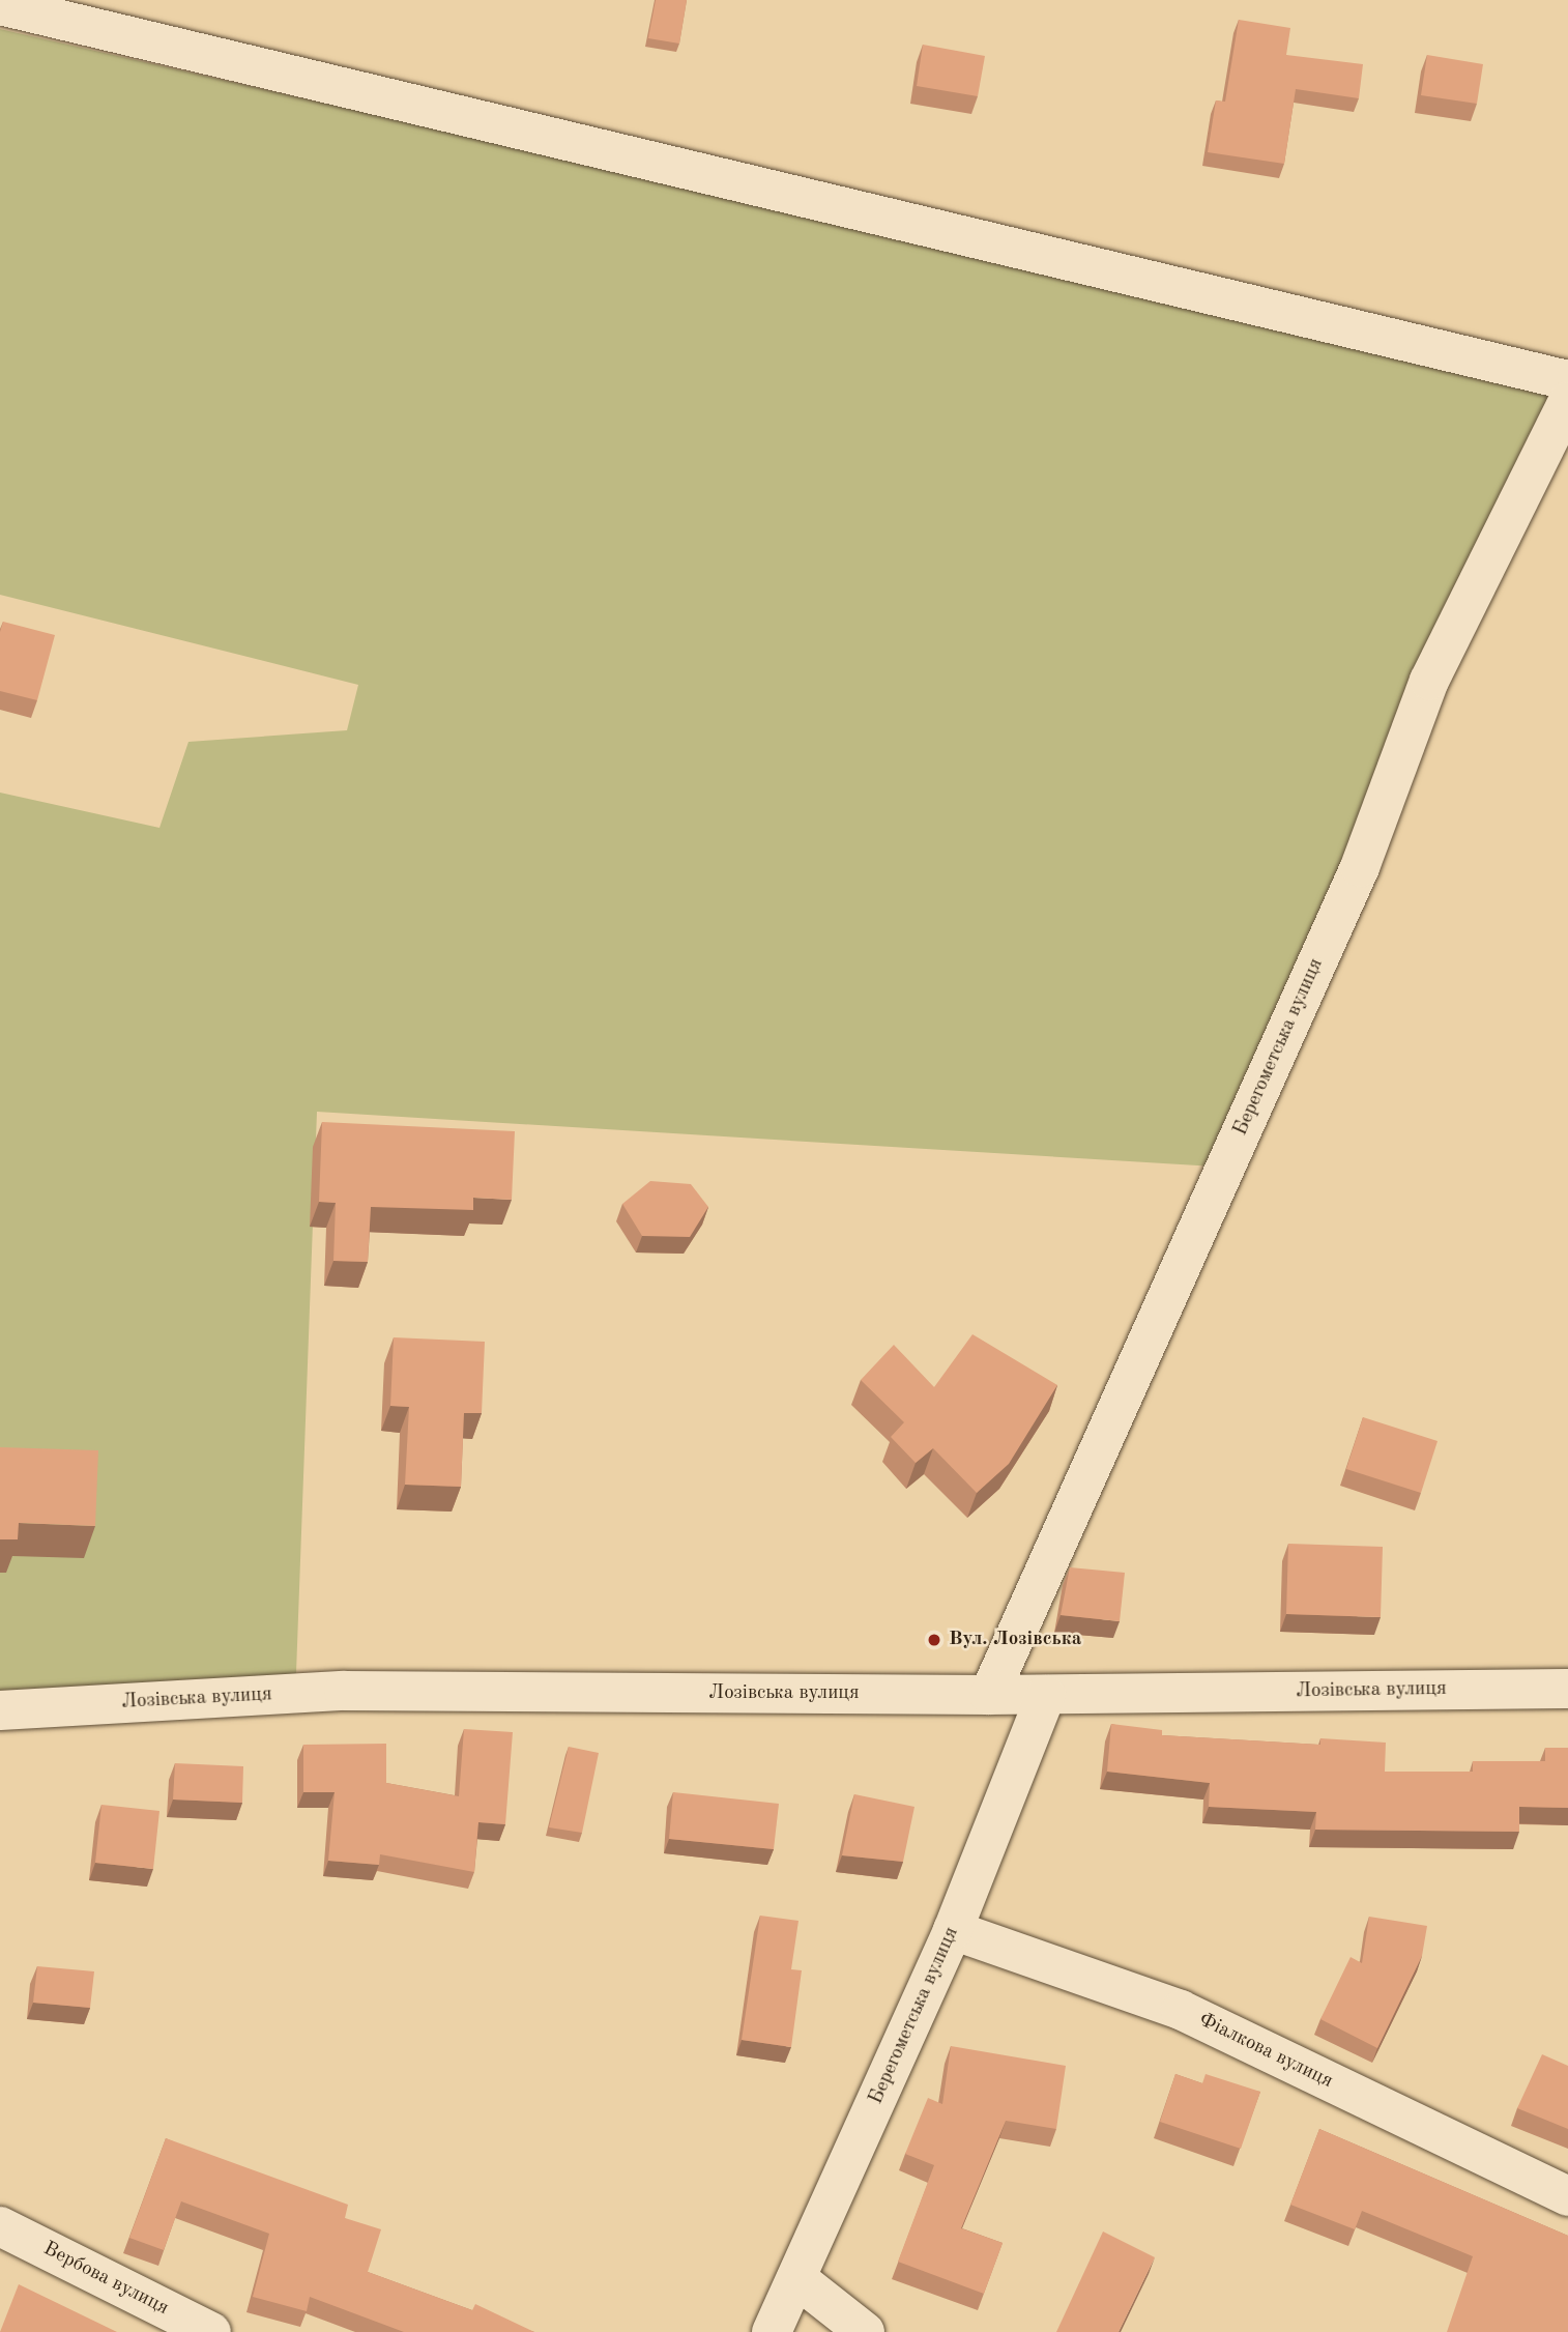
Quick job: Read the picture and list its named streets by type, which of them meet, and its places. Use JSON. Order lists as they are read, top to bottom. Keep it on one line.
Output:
{"streets":{"street":["Берегометська вулиця","Лозівська вулиця","Фіалкова вулиця","Вербова вулиця"]},"crossings":[["Берегометська вулиця","Лозівська вулиця"],["Берегометська вулиця","Фіалкова вулиця"]],"places":["Вул. Лозівська"]}
